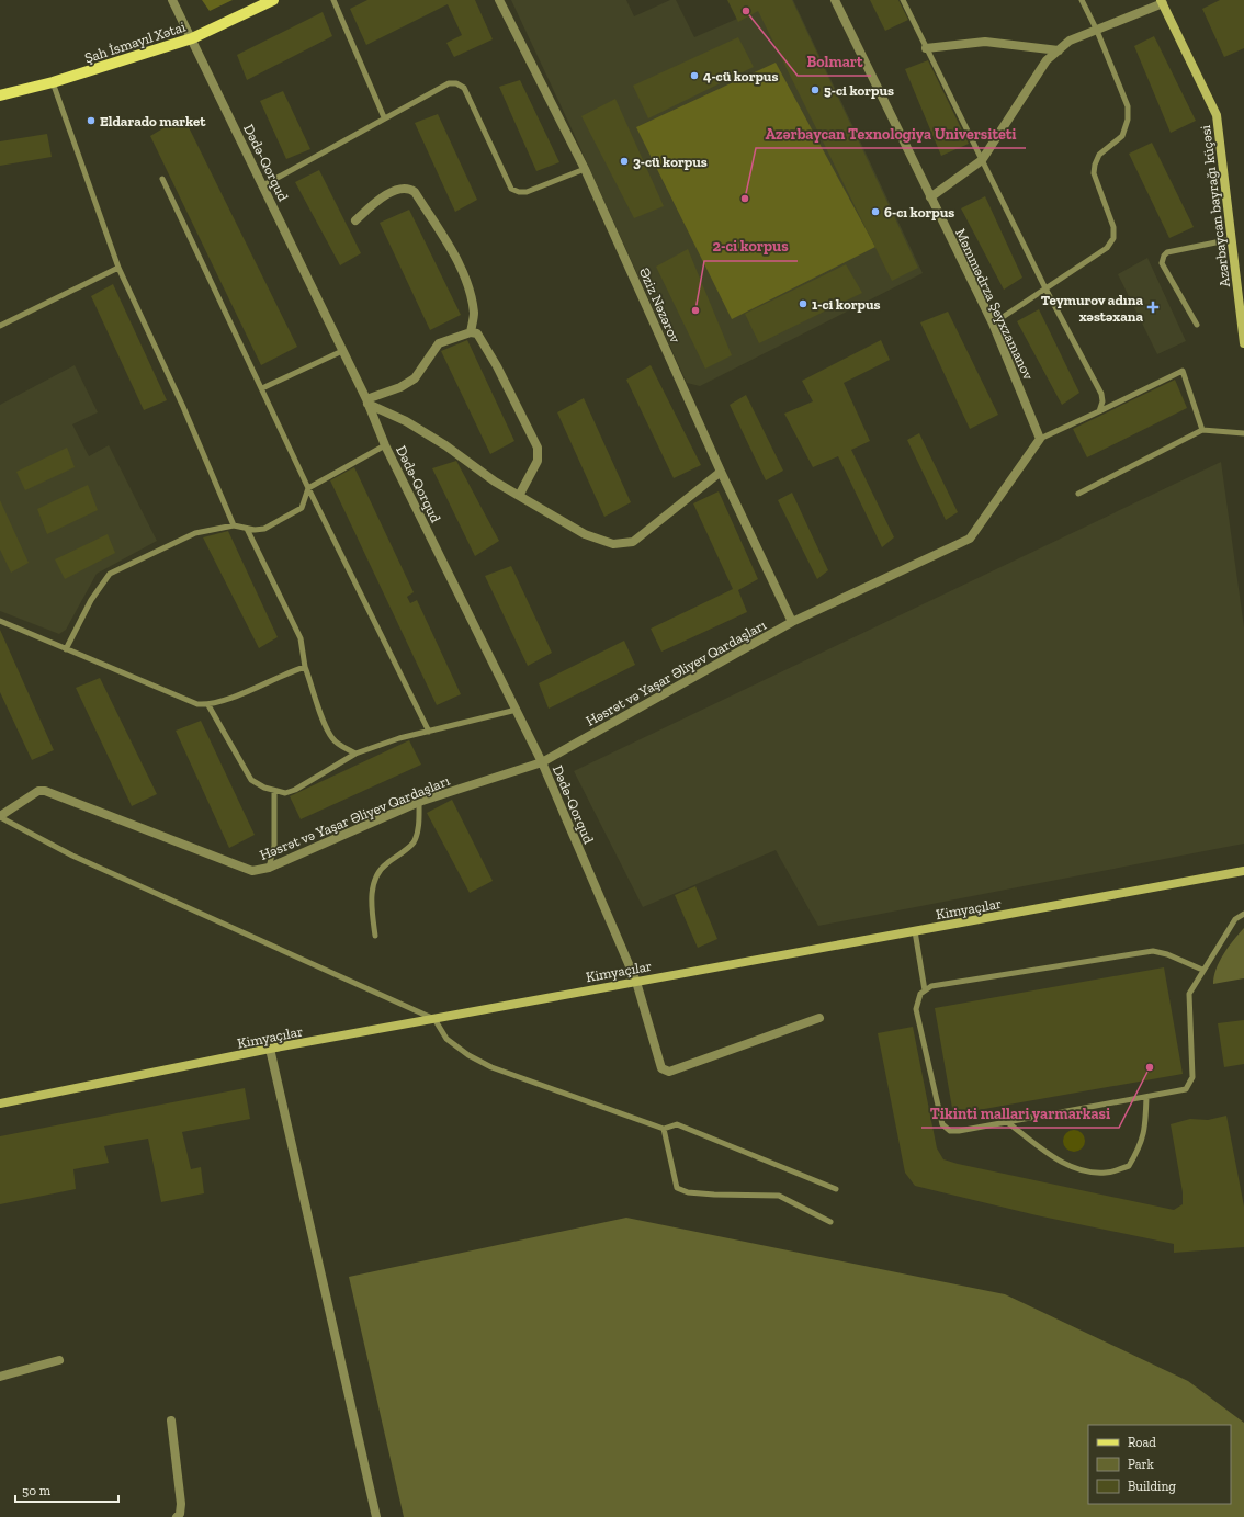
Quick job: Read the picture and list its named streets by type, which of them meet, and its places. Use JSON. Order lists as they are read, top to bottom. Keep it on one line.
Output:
{"streets":{"main road":["Şah İsmayıl Xətai"],"street":["Dədə-Qorqud","Azərbaycan bayrağı küçəsi","Məmmədrza Şeyxzamanov","Əziz Nəzərov","Həsrət və Yaşar Əliyev Qardaşları","Kimyaçılar"]},"crossings":[["Şah İsmayıl Xətai","Dədə-Qorqud"],["Dədə-Qorqud","Həsrət və Yaşar Əliyev Qardaşları"],["Dədə-Qorqud","Kimyaçılar"],["Məmmədrza Şeyxzamanov","Həsrət və Yaşar Əliyev Qardaşları"],["Əziz Nəzərov","Həsrət və Yaşar Əliyev Qardaşları"],["Həsrət və Yaşar Əliyev Qardaşları","Kimyaçılar"]],"places":{"other":["Bolmart","4-cü korpus","5-ci korpus","Eldarado market","3-cü korpus","Azərbaycan Texnologiya Universiteti","6-cı korpus","1-ci korpus","2-ci korpus","Tikinti mallari yarmarkasi"],"health":["Teymurov adına xəstəxana"]},"legend":["Road","Park","Building"],"scale_bar":"50 m"}
